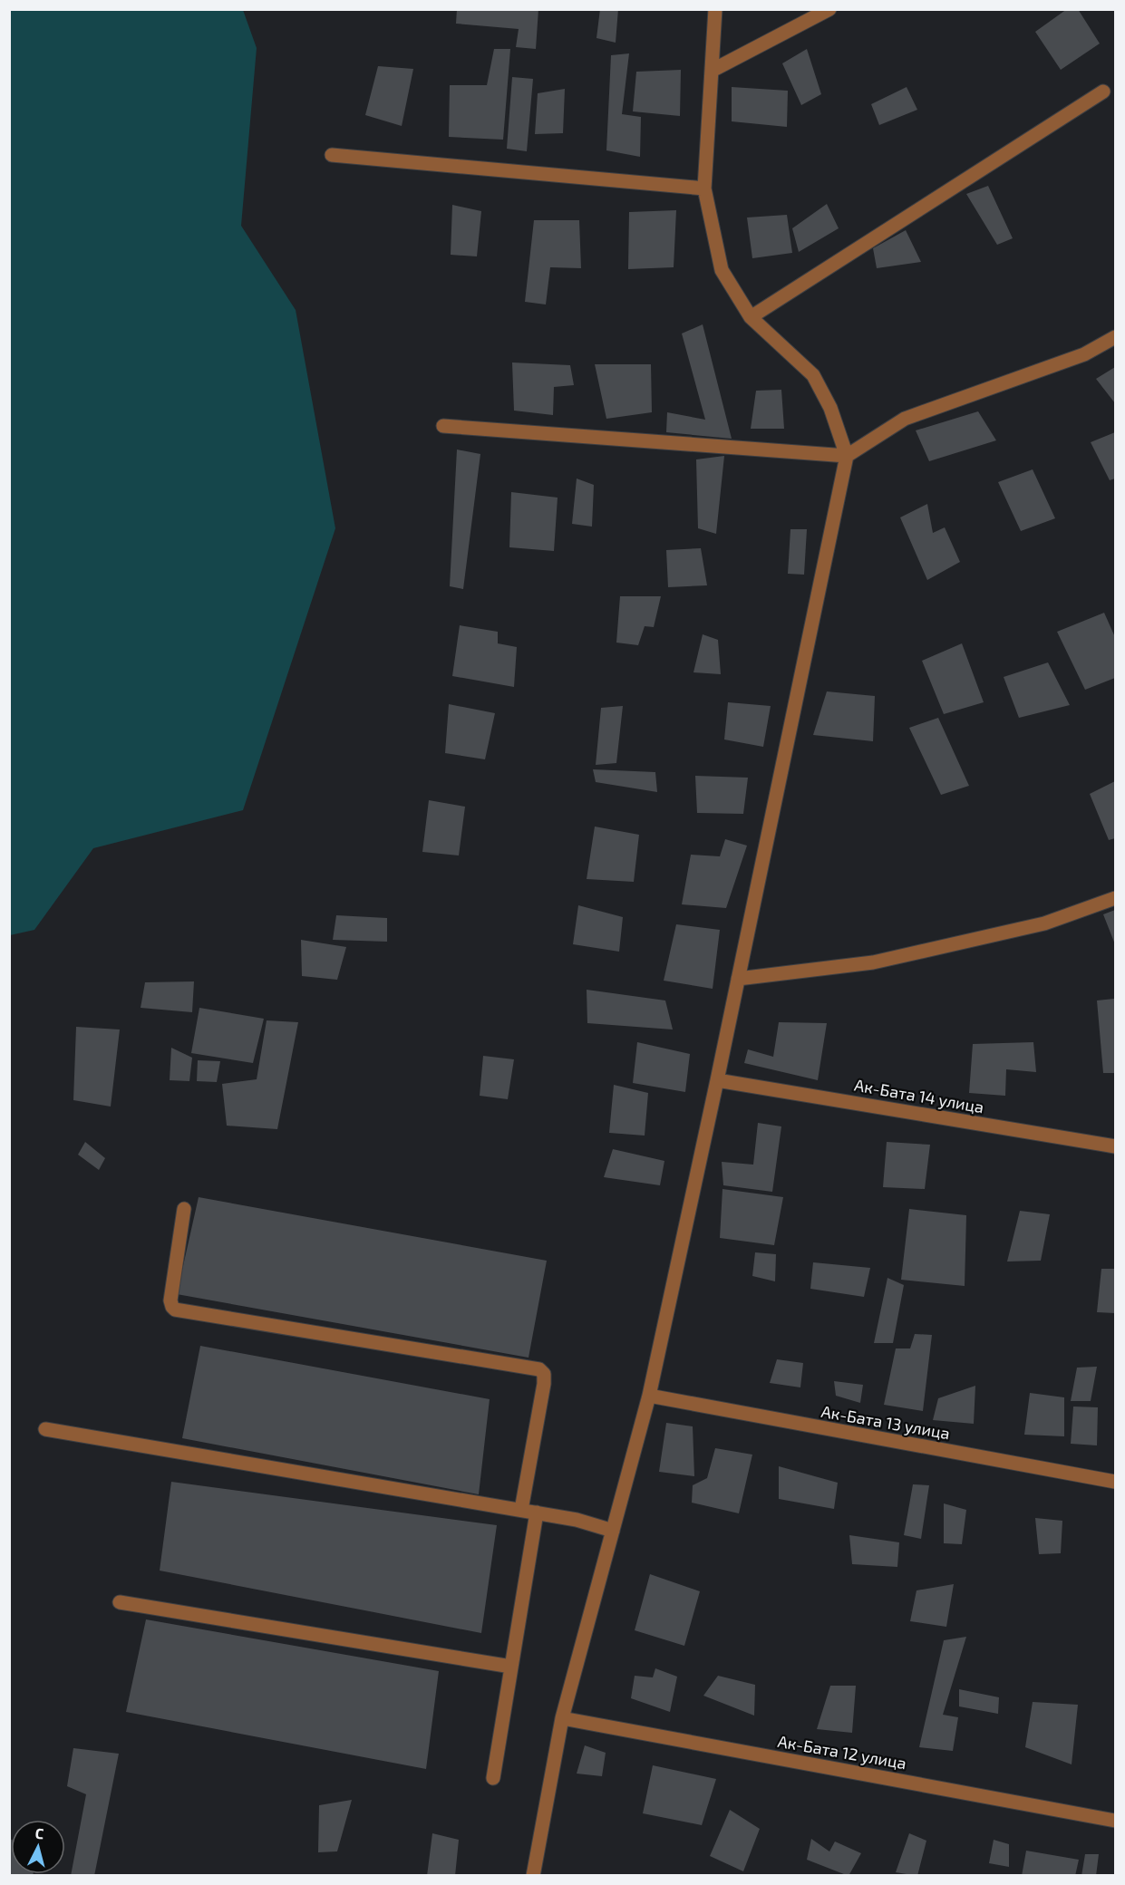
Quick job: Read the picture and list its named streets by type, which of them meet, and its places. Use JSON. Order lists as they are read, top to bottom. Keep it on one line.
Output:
{"streets":{"street":["Ак-Бата 14 улица","Ак-Бата 13 улица","Ак-Бата 12 улица"]},"north":"top"}
